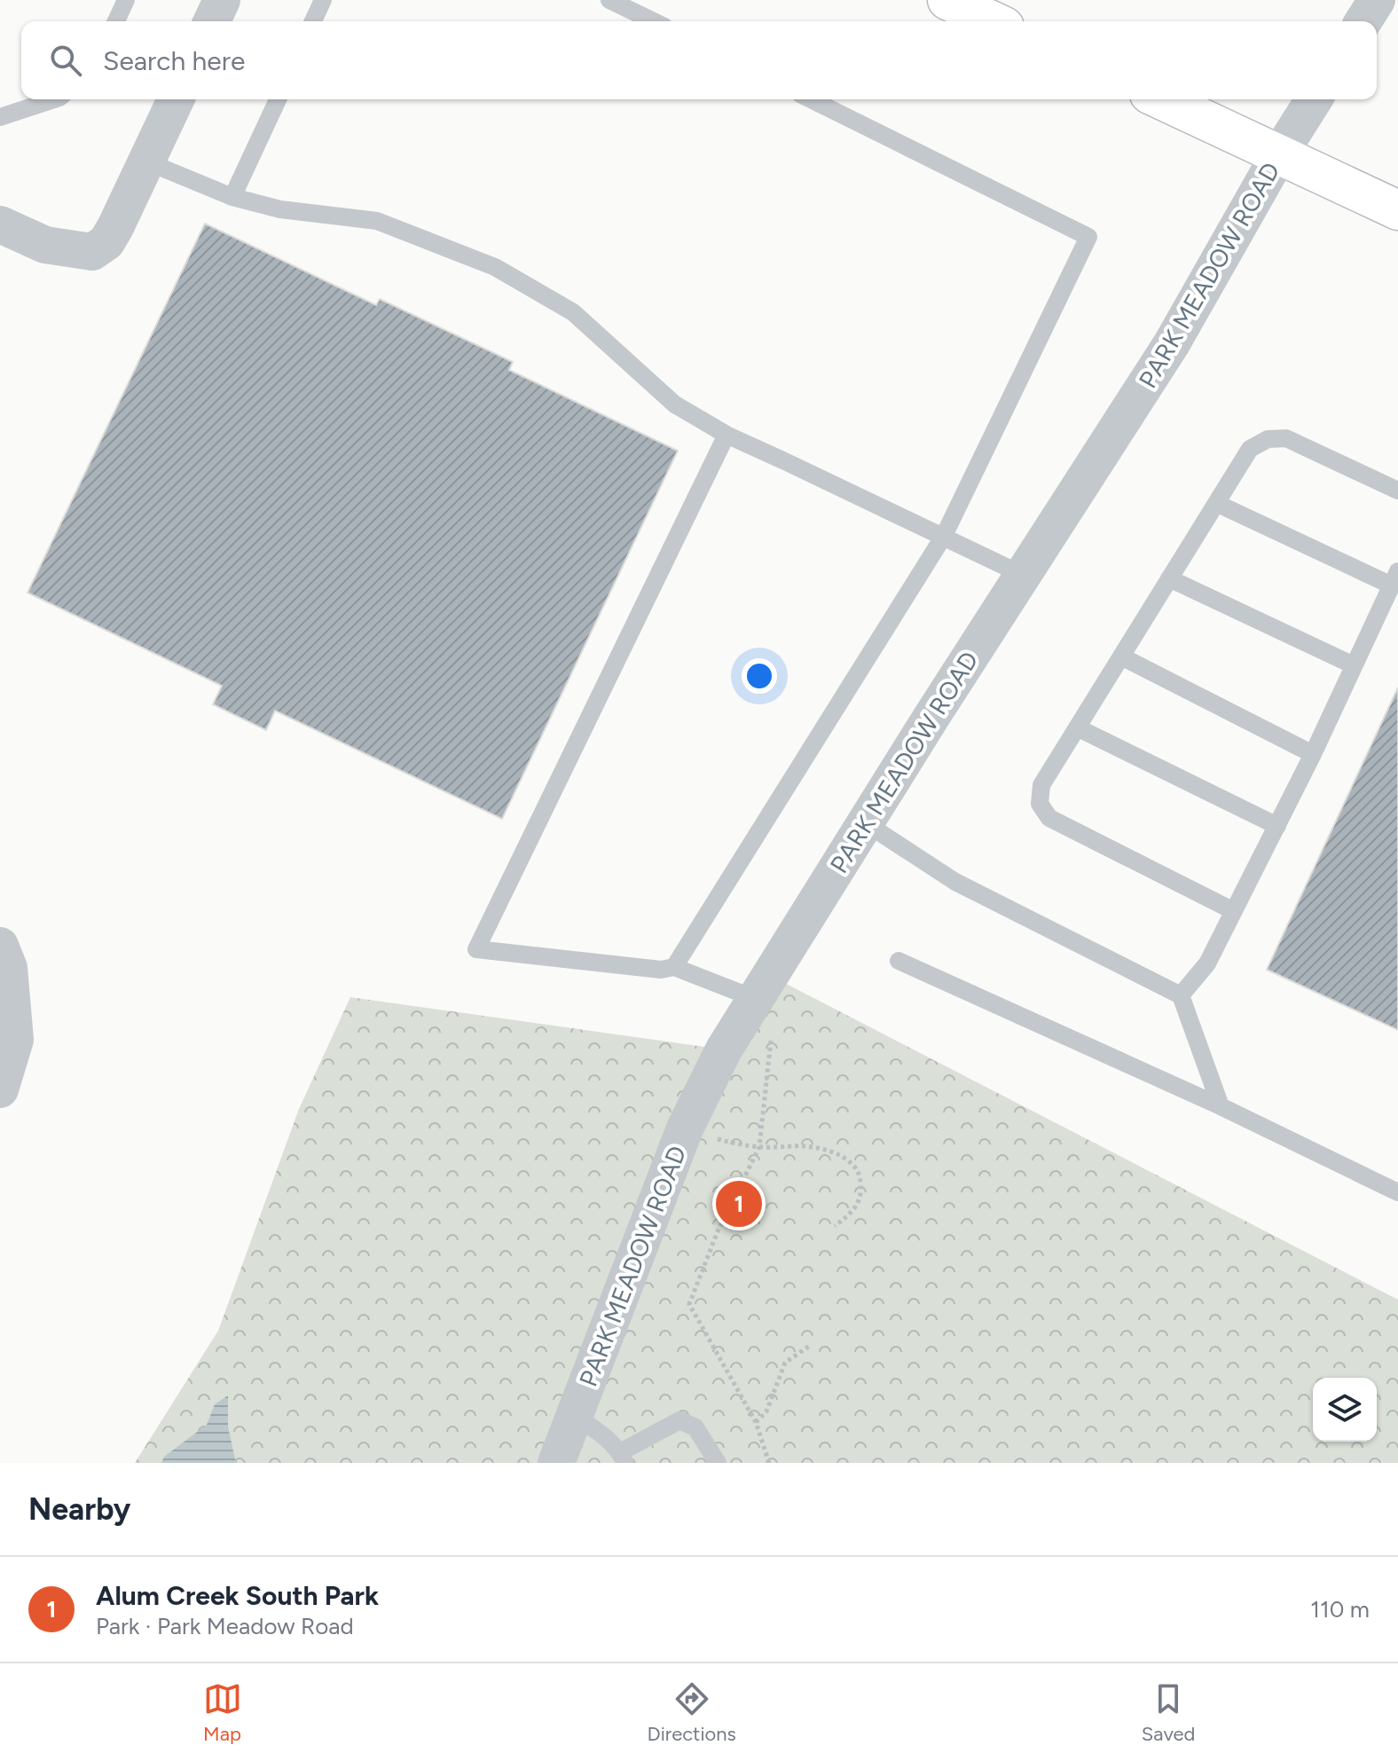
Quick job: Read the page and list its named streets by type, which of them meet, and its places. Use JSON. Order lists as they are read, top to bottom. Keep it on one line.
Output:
{"streets":{"street":["PARK MEADOW ROAD"]},"page":{"search":"Search here","pins":"1","heading":"Nearby","list":[{"mark":"1","name":"Alum Creek South Park","note":"Park · Park Meadow Road","value":"110 m"}],"nav":["Map","Directions","Saved"]}}
